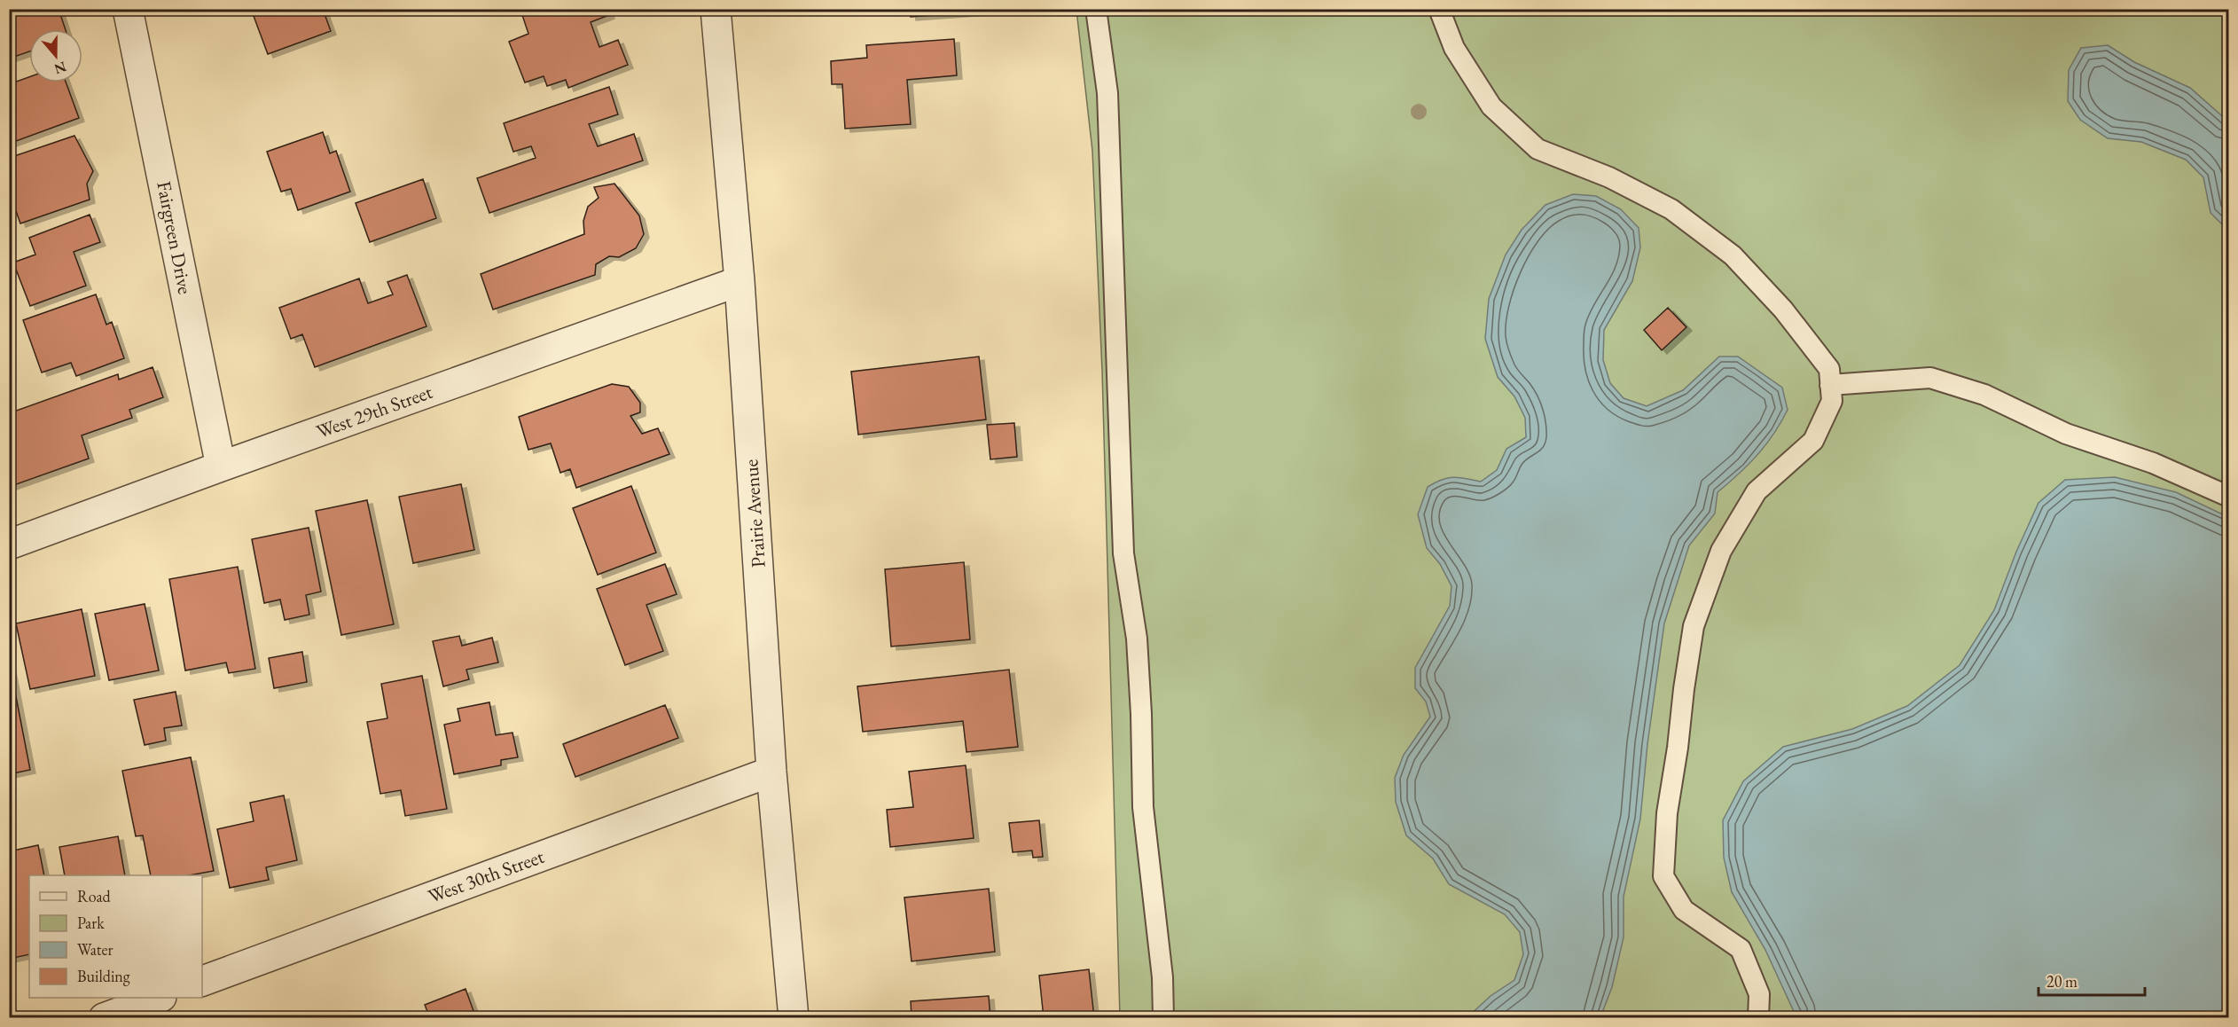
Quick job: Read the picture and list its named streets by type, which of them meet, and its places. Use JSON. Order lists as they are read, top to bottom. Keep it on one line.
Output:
{"streets":{"street":["Fairgreen Drive","West 29th Street","Prairie Avenue","West 30th Street"]},"crossings":[["Fairgreen Drive","West 29th Street"],["West 29th Street","Prairie Avenue"],["Prairie Avenue","West 30th Street"]],"legend":["Road","Park","Water","Building"],"scale_bar":"20 m","north":"bottom"}
